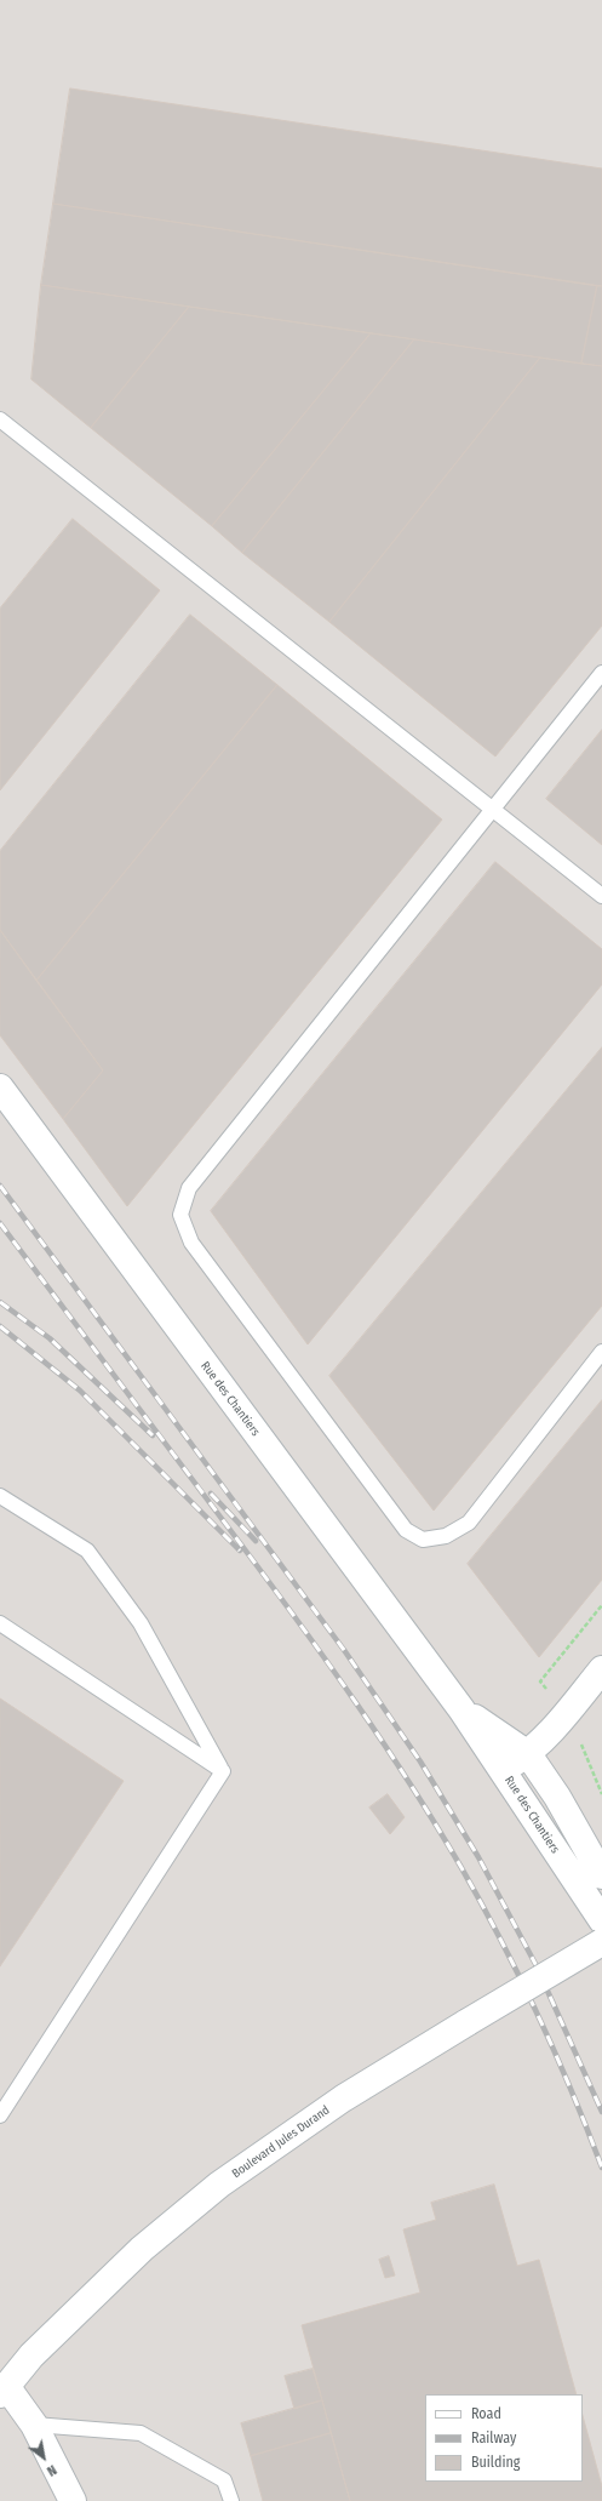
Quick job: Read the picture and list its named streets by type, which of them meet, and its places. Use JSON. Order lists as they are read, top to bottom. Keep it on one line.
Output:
{"streets":{"street":["Rue des Chantiers","Boulevard Jules Durand"]},"legend":["Road","Railway","Building"],"north":"bottom right"}
